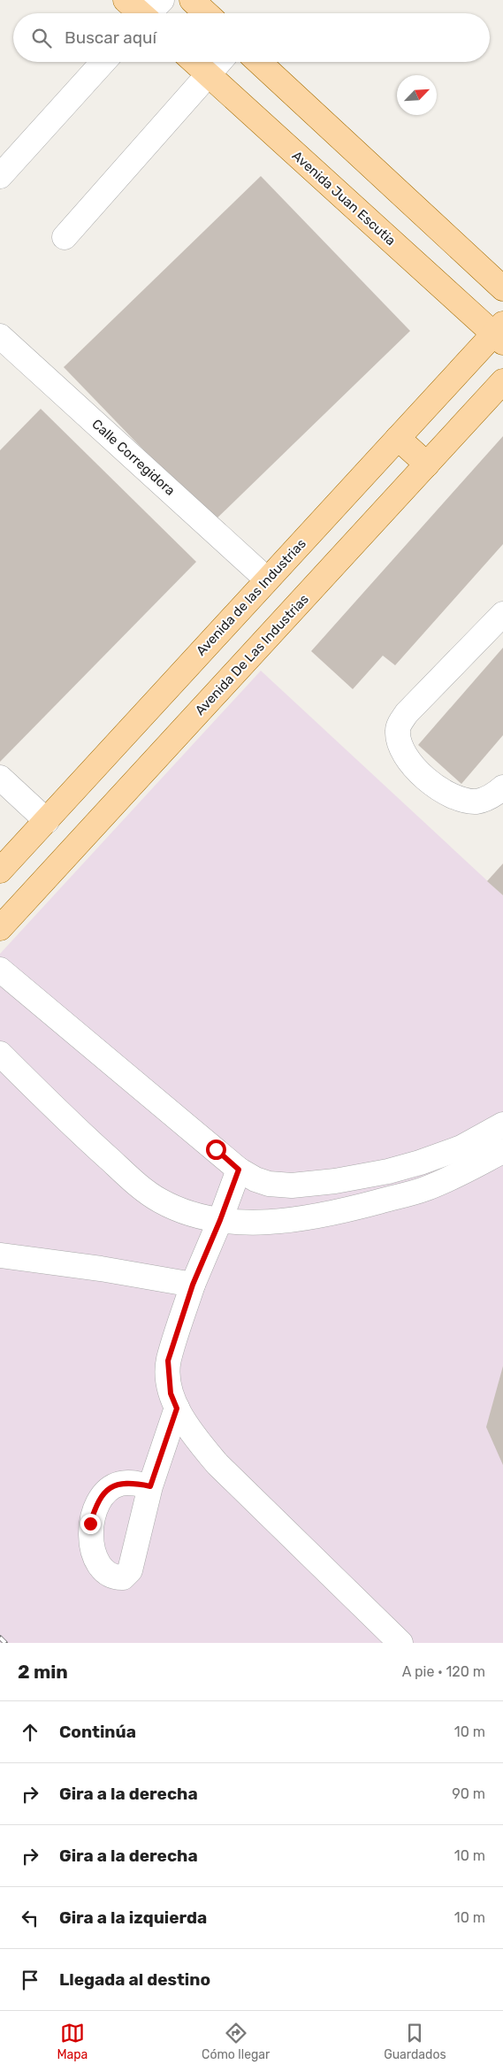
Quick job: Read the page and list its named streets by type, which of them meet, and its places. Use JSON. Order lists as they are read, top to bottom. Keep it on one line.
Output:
{"streets":{"main road":["Avenida Juan Escutia","Avenida de las Industrias","Avenida De Las Industrias"],"street":["Calle Corregidora"]},"crossings":[["Avenida Juan Escutia","Avenida de las Industrias"],["Calle Corregidora","Avenida de las Industrias"]],"north":"top right","page":{"search":"Buscar aquí","heading":["2 min","A pie · 120 m"],"list":[["Continúa","10 m"],["Gira a la derecha","90 m"],["Gira a la derecha","10 m"],["Gira a la izquierda","10 m"],"Llegada al destino"],"nav":["Mapa","Cómo llegar","Guardados"]}}
